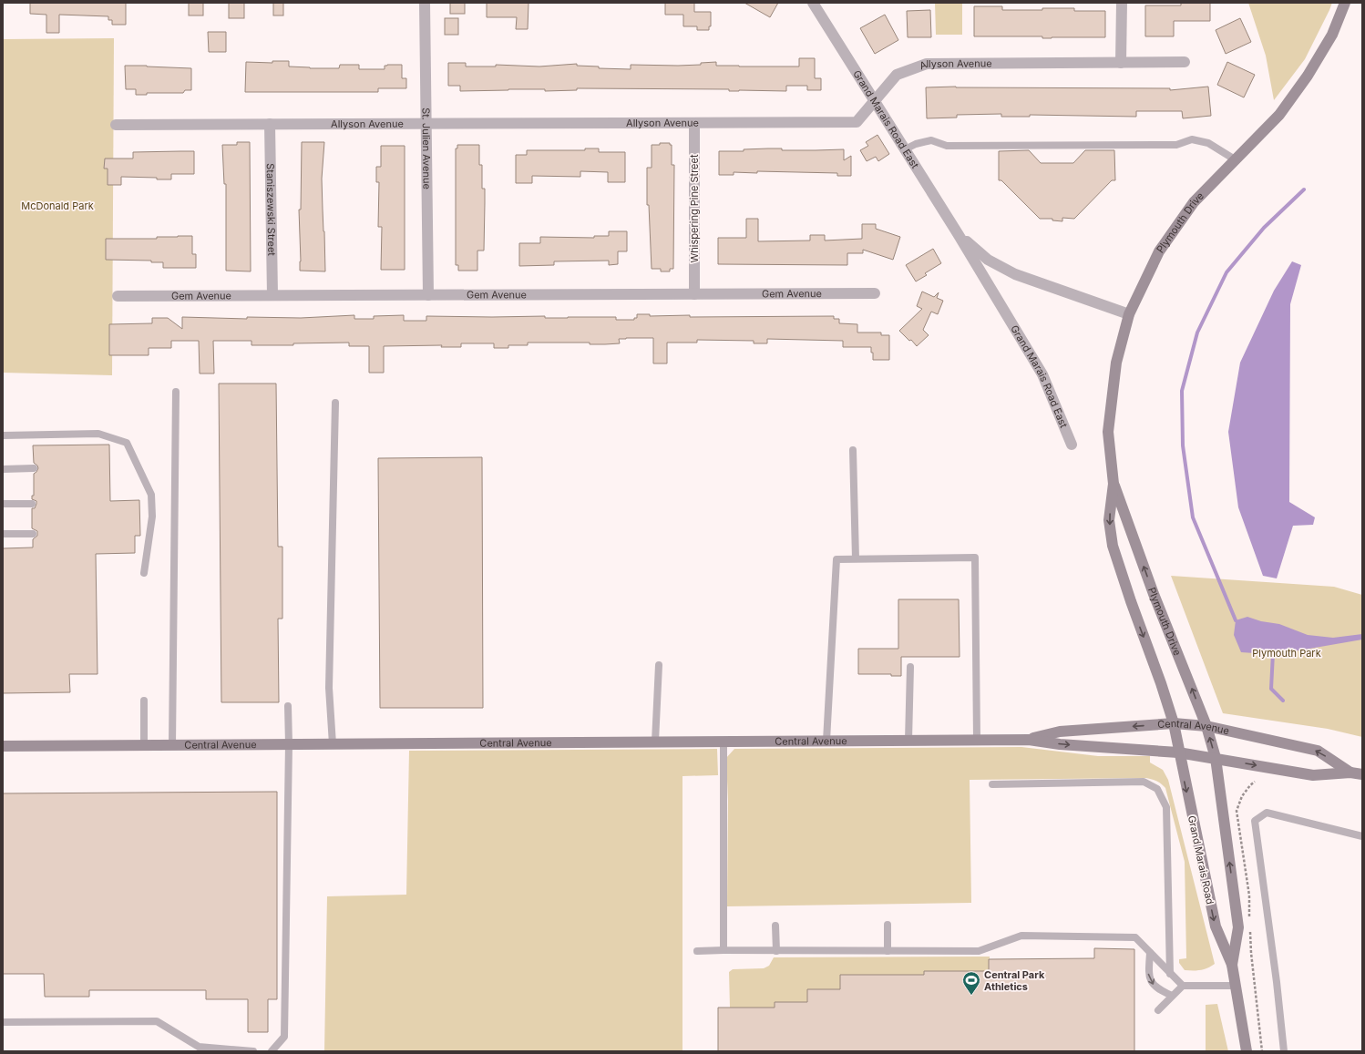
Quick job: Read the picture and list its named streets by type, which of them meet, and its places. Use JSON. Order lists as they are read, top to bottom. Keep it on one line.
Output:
{"streets":{"street":["Allyson Avenue","Grand Marais Road East","St. Julien Avenue","Whispering Pine Street","Staniszewski Street","Plymouth Drive","Gem Avenue","Central Avenue","Grand Marais Road"]},"crossings":[["Allyson Avenue","Grand Marais Road East"],["Allyson Avenue","St. Julien Avenue"],["Allyson Avenue","Whispering Pine Street"],["Allyson Avenue","Staniszewski Street"],["Grand Marais Road East","Plymouth Drive"],["St. Julien Avenue","Gem Avenue"],["Whispering Pine Street","Gem Avenue"],["Staniszewski Street","Gem Avenue"],["Plymouth Drive","Central Avenue"],["Plymouth Drive","Grand Marais Road"],["Central Avenue","Grand Marais Road"]],"parks":["McDonald Park","Plymouth Park"],"places":{"sports":["Central Park Athletics"]}}
